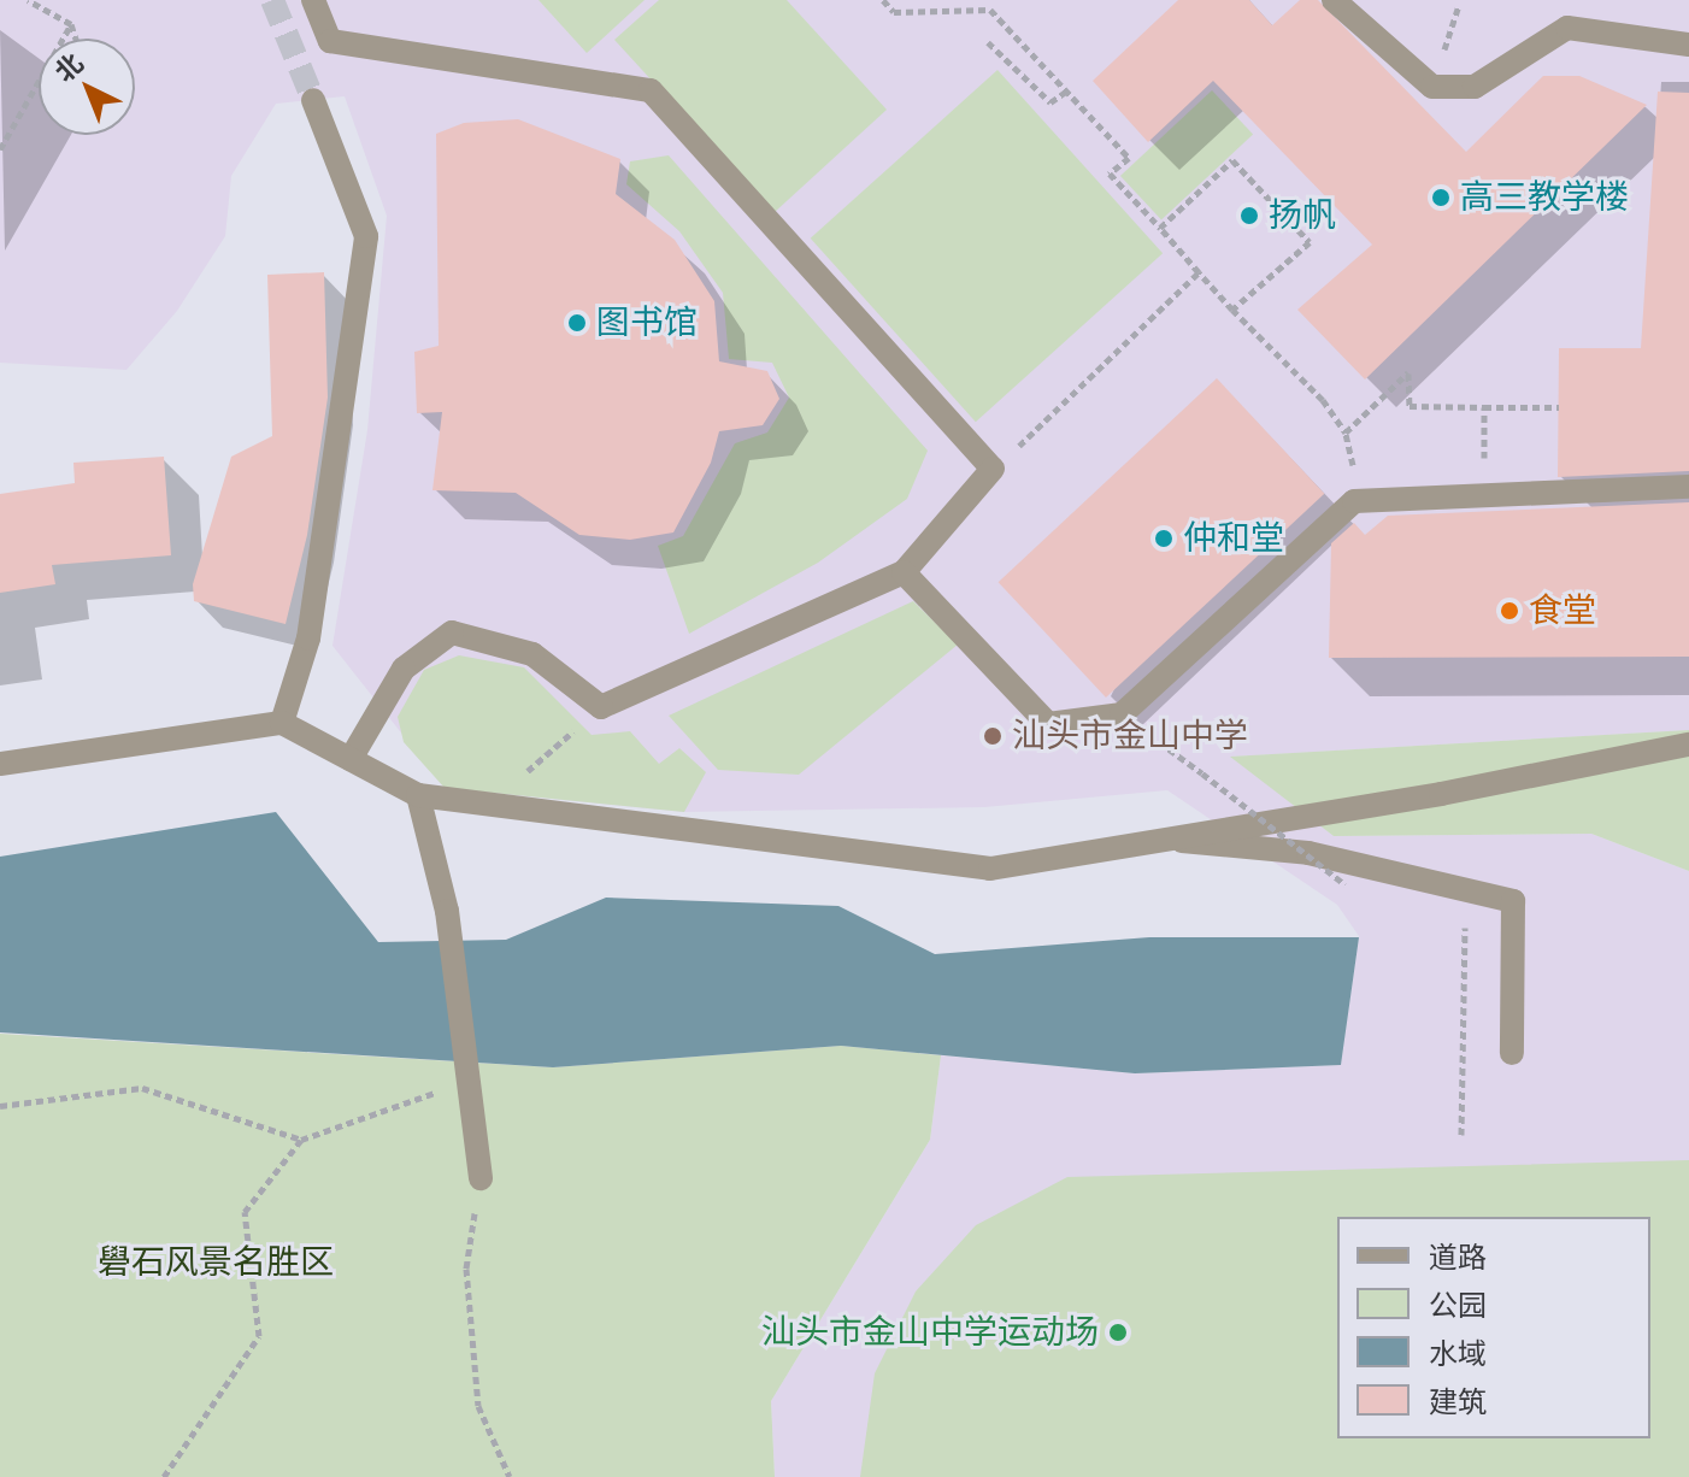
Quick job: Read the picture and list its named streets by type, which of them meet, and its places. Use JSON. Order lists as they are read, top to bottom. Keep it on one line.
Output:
{"parks":["礐石风景名胜区"],"places":["高三教学楼","扬帆","图书馆","仲和堂","食堂","汕头市金山中学","汕头市金山中学运动场"],"legend":["道路","公园","水域","建筑"],"north":"top left"}
